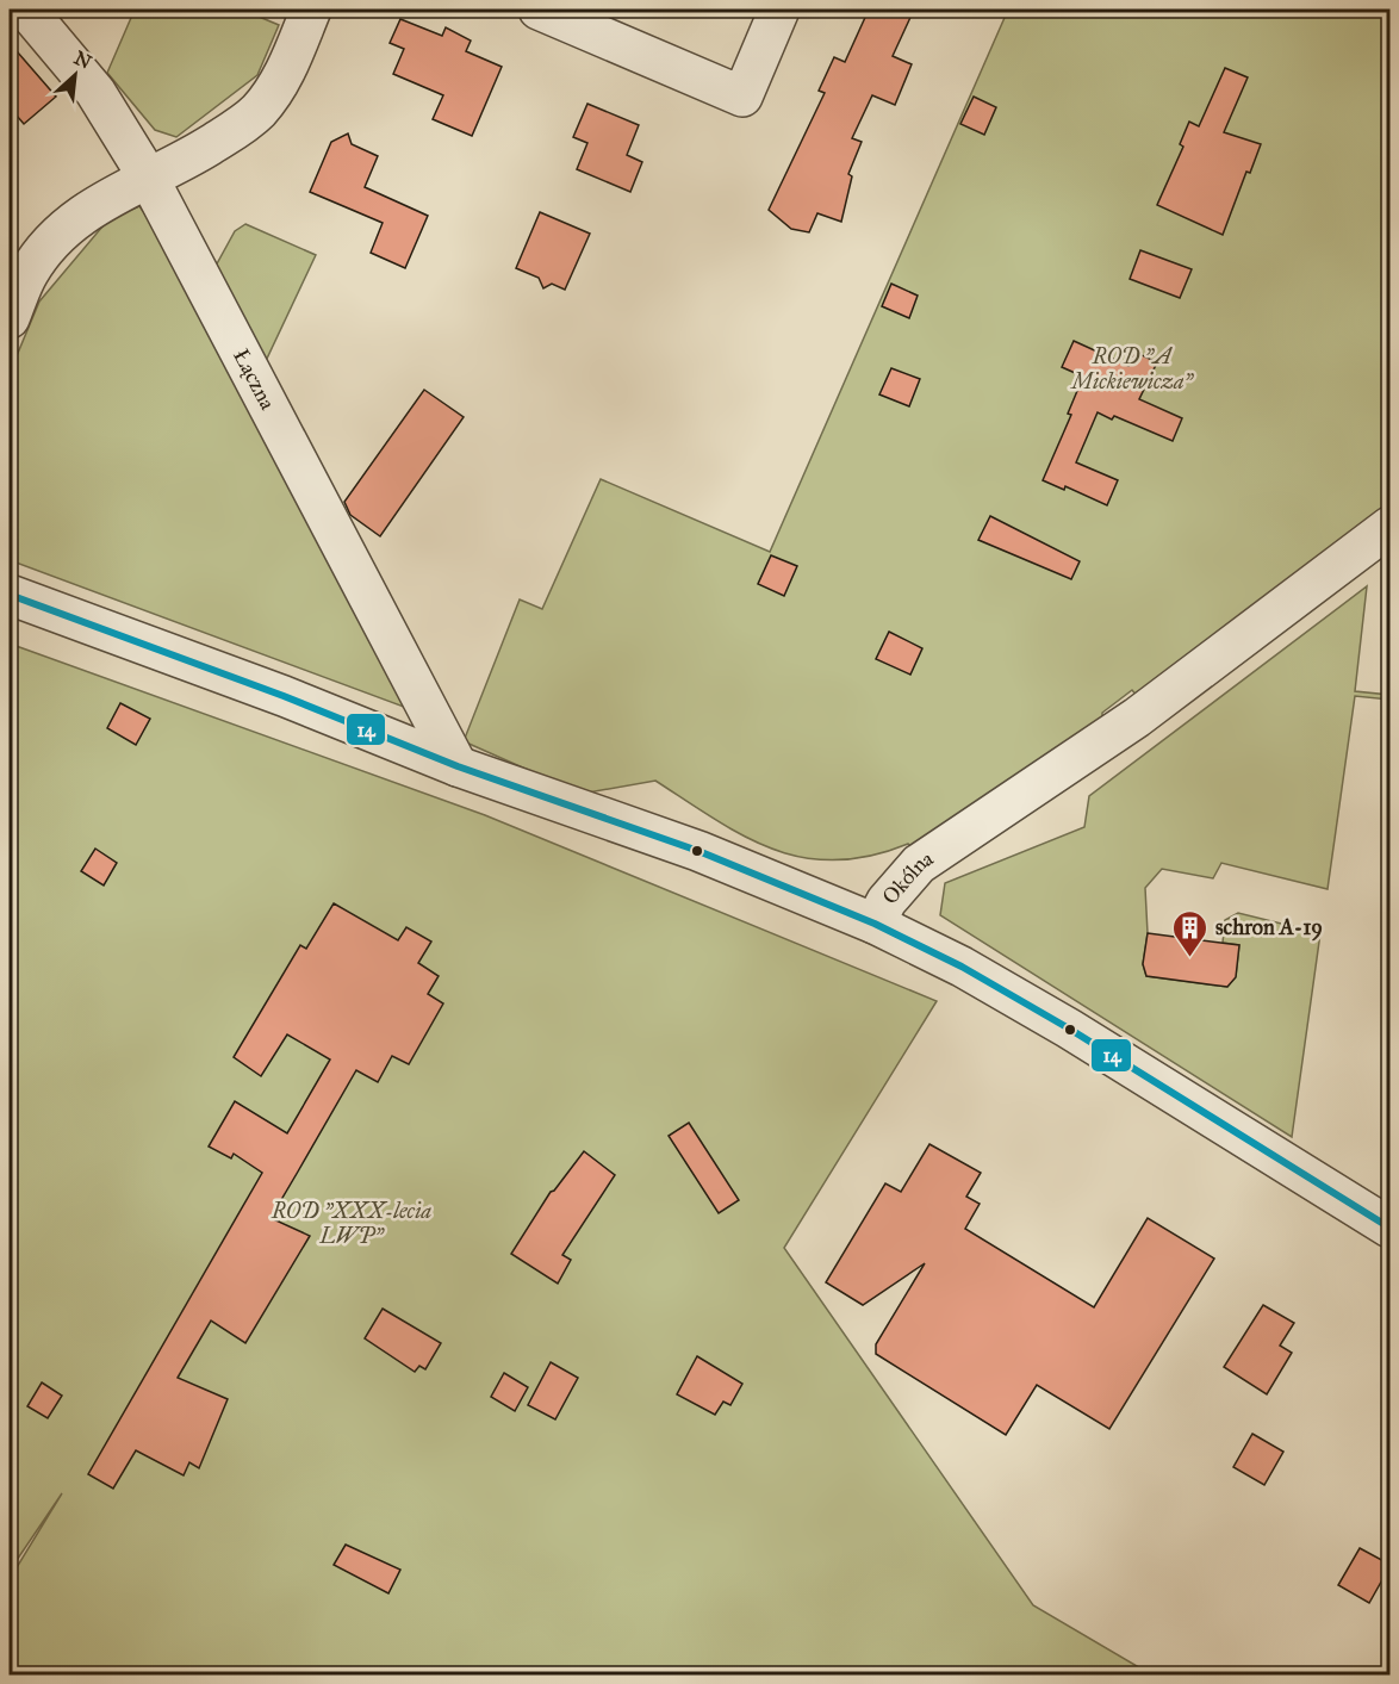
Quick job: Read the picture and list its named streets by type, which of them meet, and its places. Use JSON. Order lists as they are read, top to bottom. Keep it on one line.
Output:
{"streets":{"street":["Łączna","Okólna"]},"crossings":[["Łączna","Okólna"]],"parks":["ROD \"A Mickiewicza\"","ROD \"XXX-lecia LWP\""],"places":{"building":["schron A-19"]},"lines":["transit line 14"],"north":"top right"}
